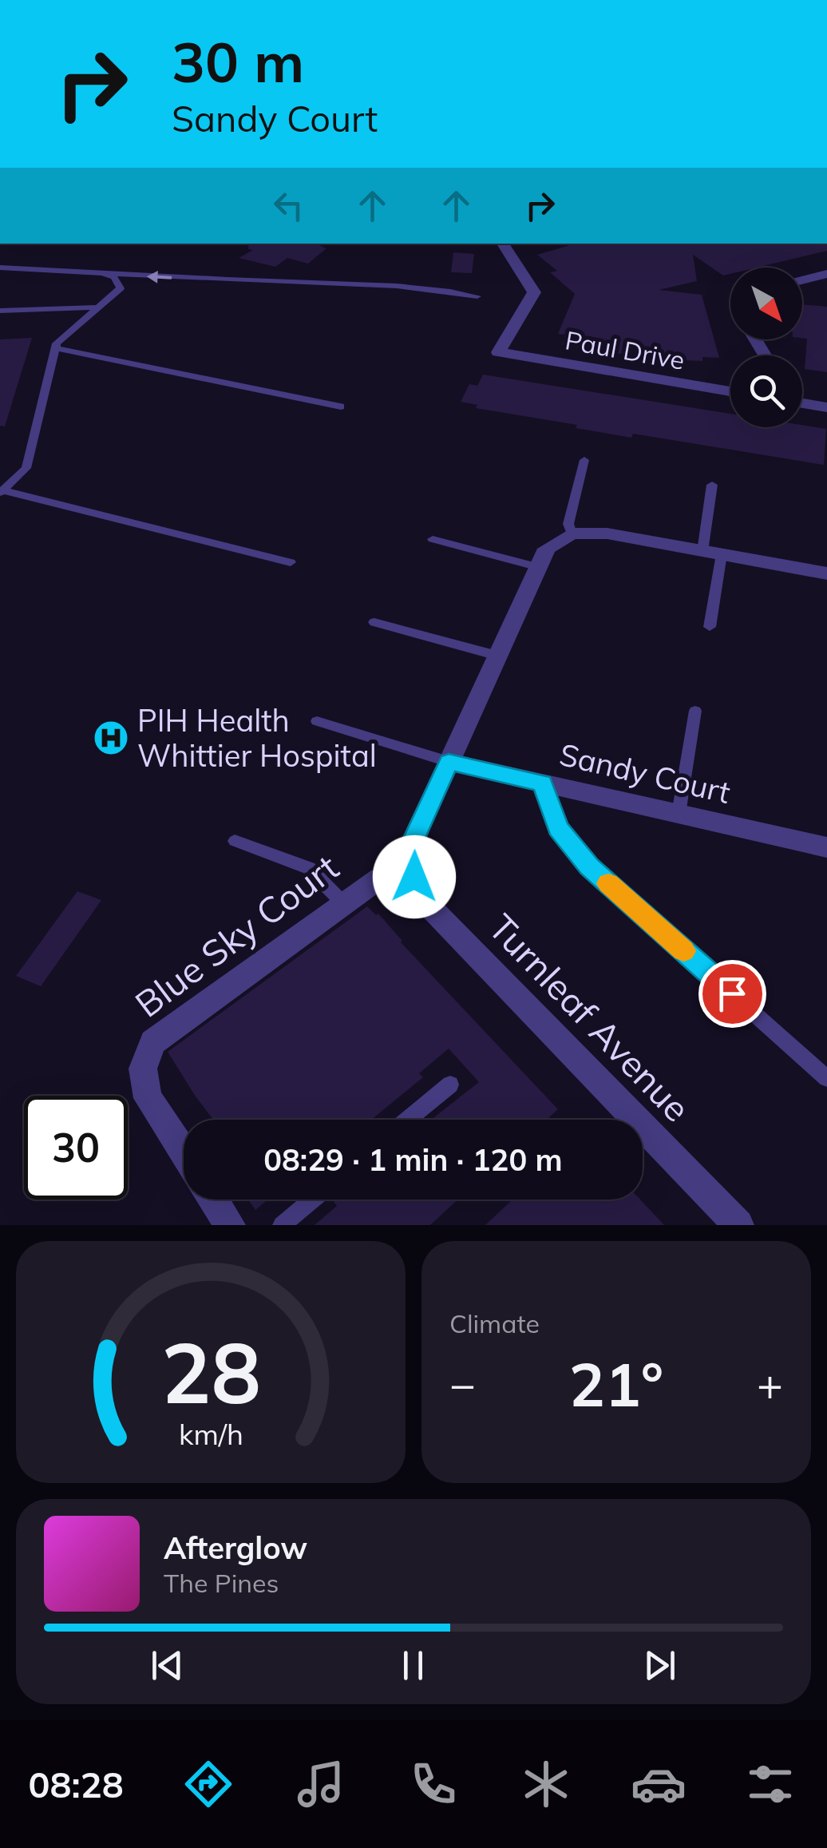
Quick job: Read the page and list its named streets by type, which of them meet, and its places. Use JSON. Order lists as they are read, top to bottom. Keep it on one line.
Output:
{"streets":{"street":["Paul Drive","Sandy Court","Blue Sky Court","Turnleaf Avenue"]},"crossings":[["Sandy Court","Turnleaf Avenue"],["Blue Sky Court","Turnleaf Avenue"]],"places":{"hospital":["PIH Health Whittier Hospital"]},"north":"bottom right","page":{"turn":["30 m","Sandy Court"],"limit":"30","trip":"08:29 · 1 min · 120 m","tile":"Climate","heat":["−","21°","+"],"song":["Afterglow","The Pines"],"tabs":"08:28","gauge":["28","km/h"]}}
